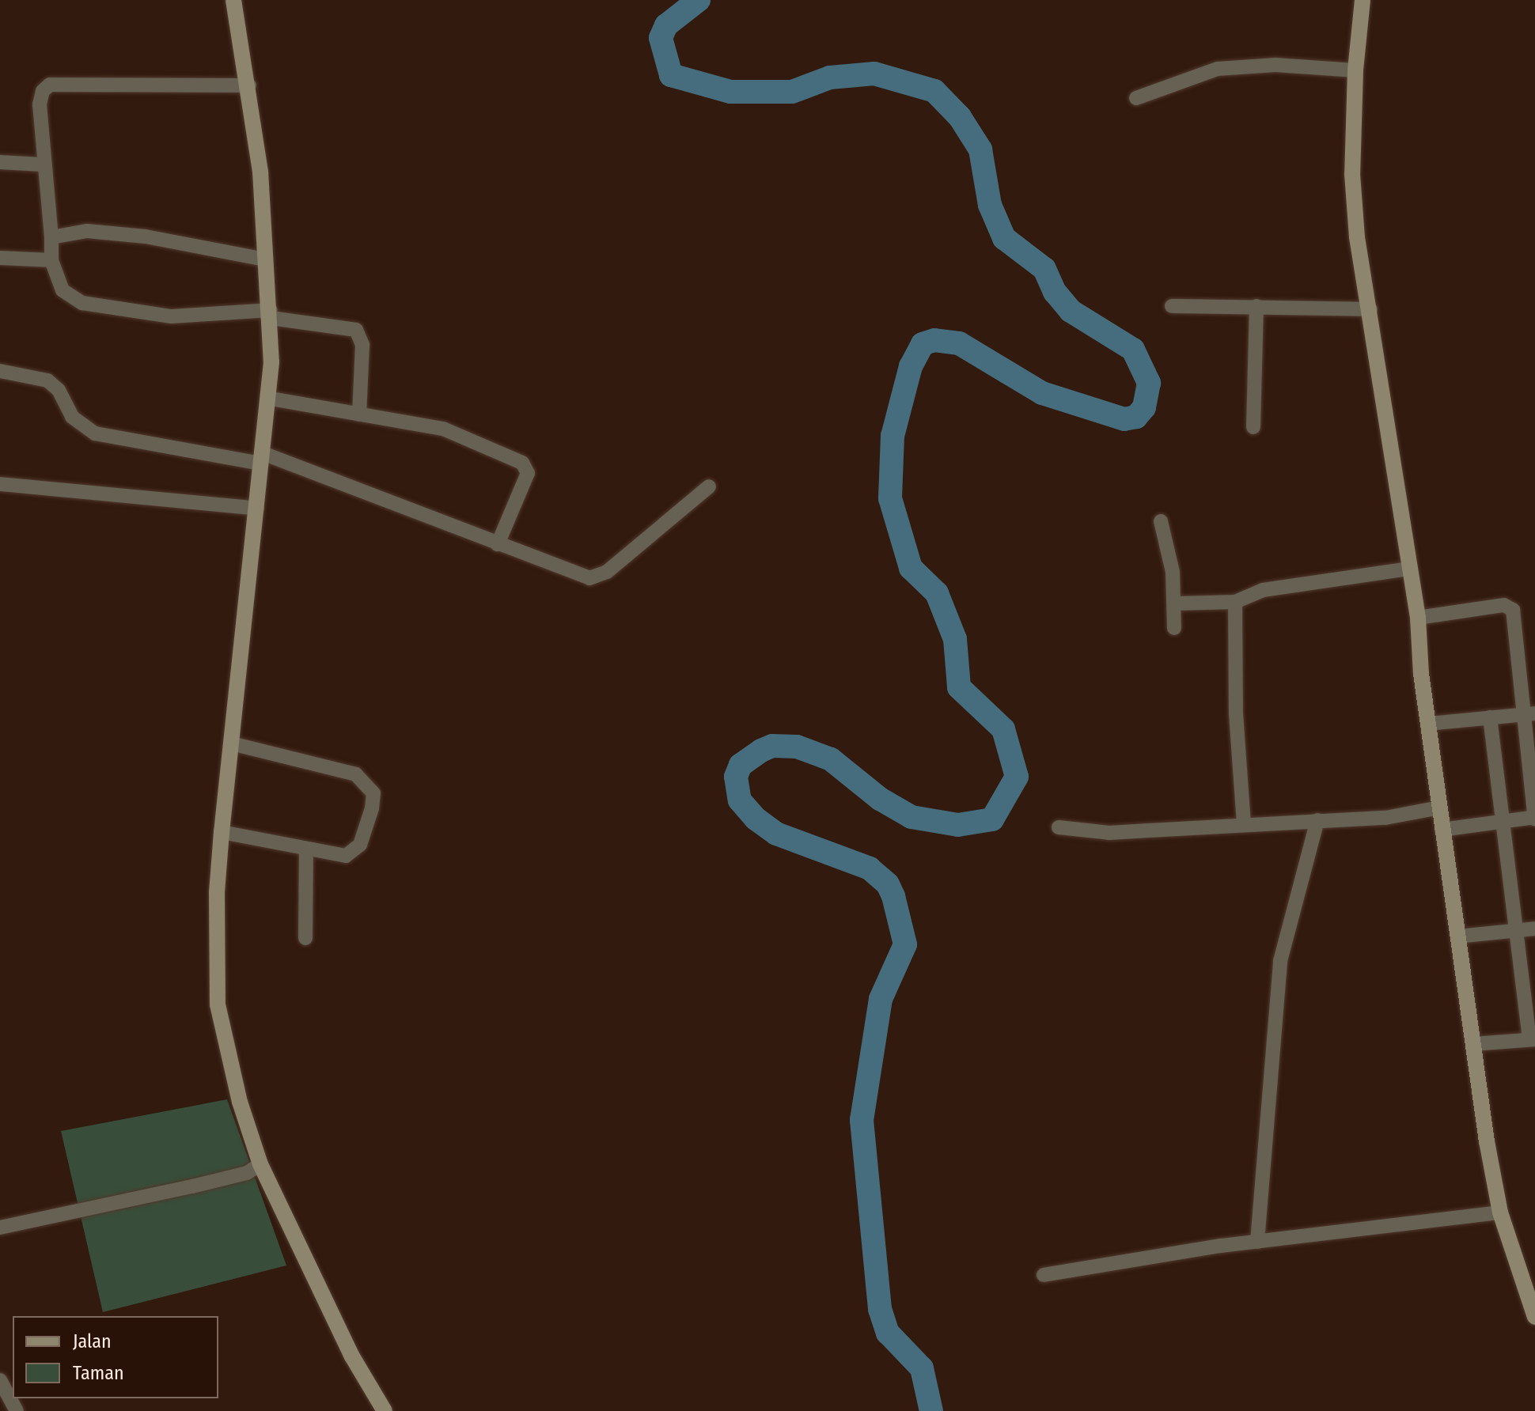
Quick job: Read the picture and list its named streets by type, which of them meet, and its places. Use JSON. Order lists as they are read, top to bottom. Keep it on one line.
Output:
{"legend":["Jalan","Taman"]}
